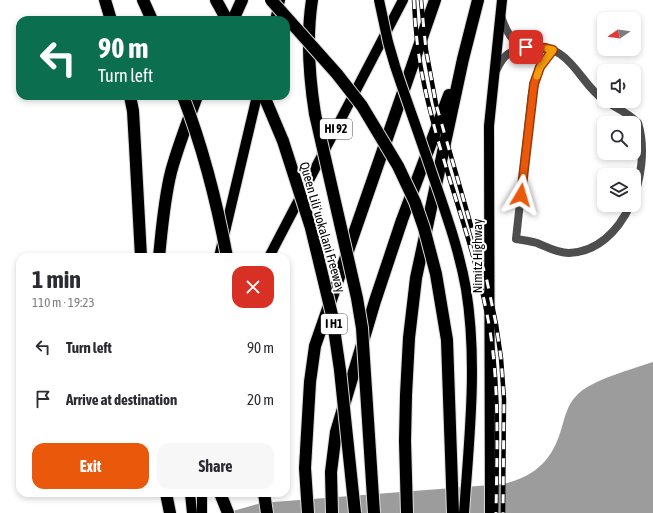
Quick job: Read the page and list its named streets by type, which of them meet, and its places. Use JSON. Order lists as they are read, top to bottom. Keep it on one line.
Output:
{"streets":{"highway":["Queen Liliʻuokalani Freeway","I H1"],"main road":["HI 92","Nimitz Highway"]},"north":"left","page":{"turn":["90 m","Turn left"],"heading":["1 min","110 m · 19:23"],"list":[{"name":"Turn left","value":"90 m"},{"name":"Arrive at destination","value":"20 m"}],"buttons":["Exit","Share"]}}
